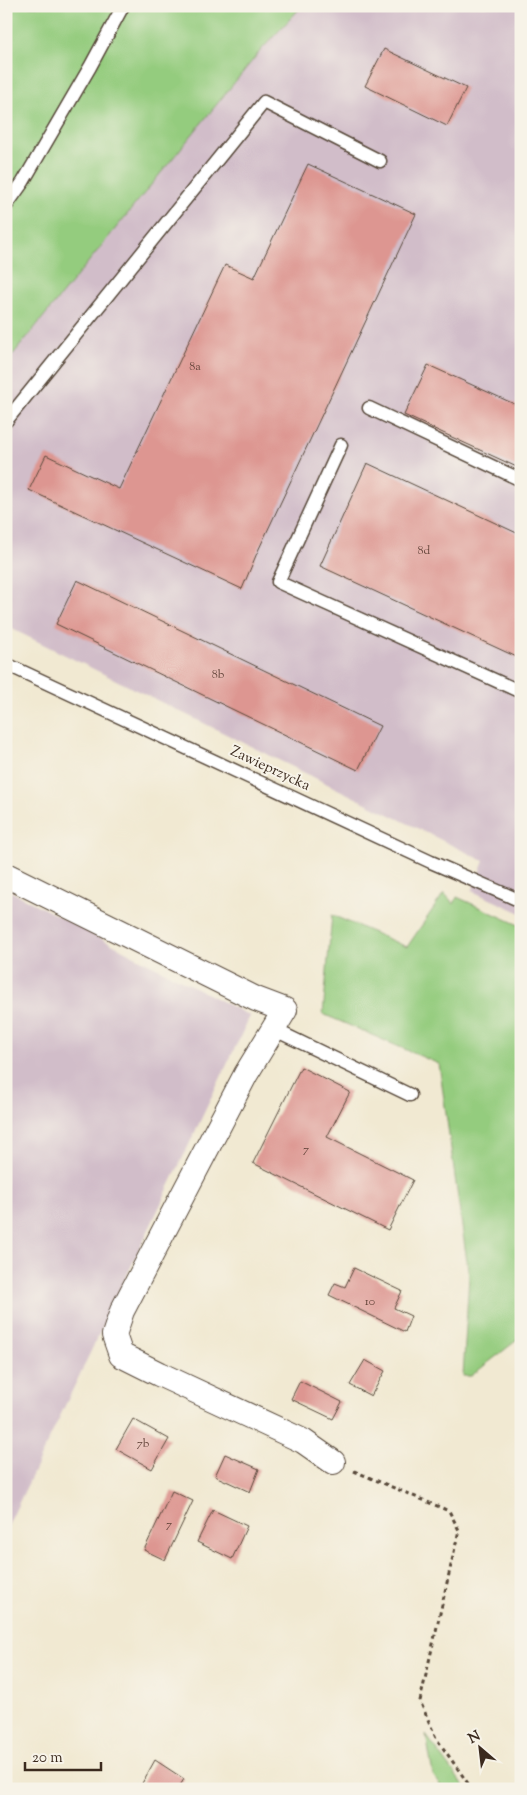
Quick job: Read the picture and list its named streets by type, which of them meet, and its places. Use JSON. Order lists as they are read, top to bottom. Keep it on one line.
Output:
{"streets":{"lane":["Zawieprzycka"]},"house_numbers":["8a","8d","8b","7","10","7b","7"],"scale_bar":"20 m","north":"top left"}
